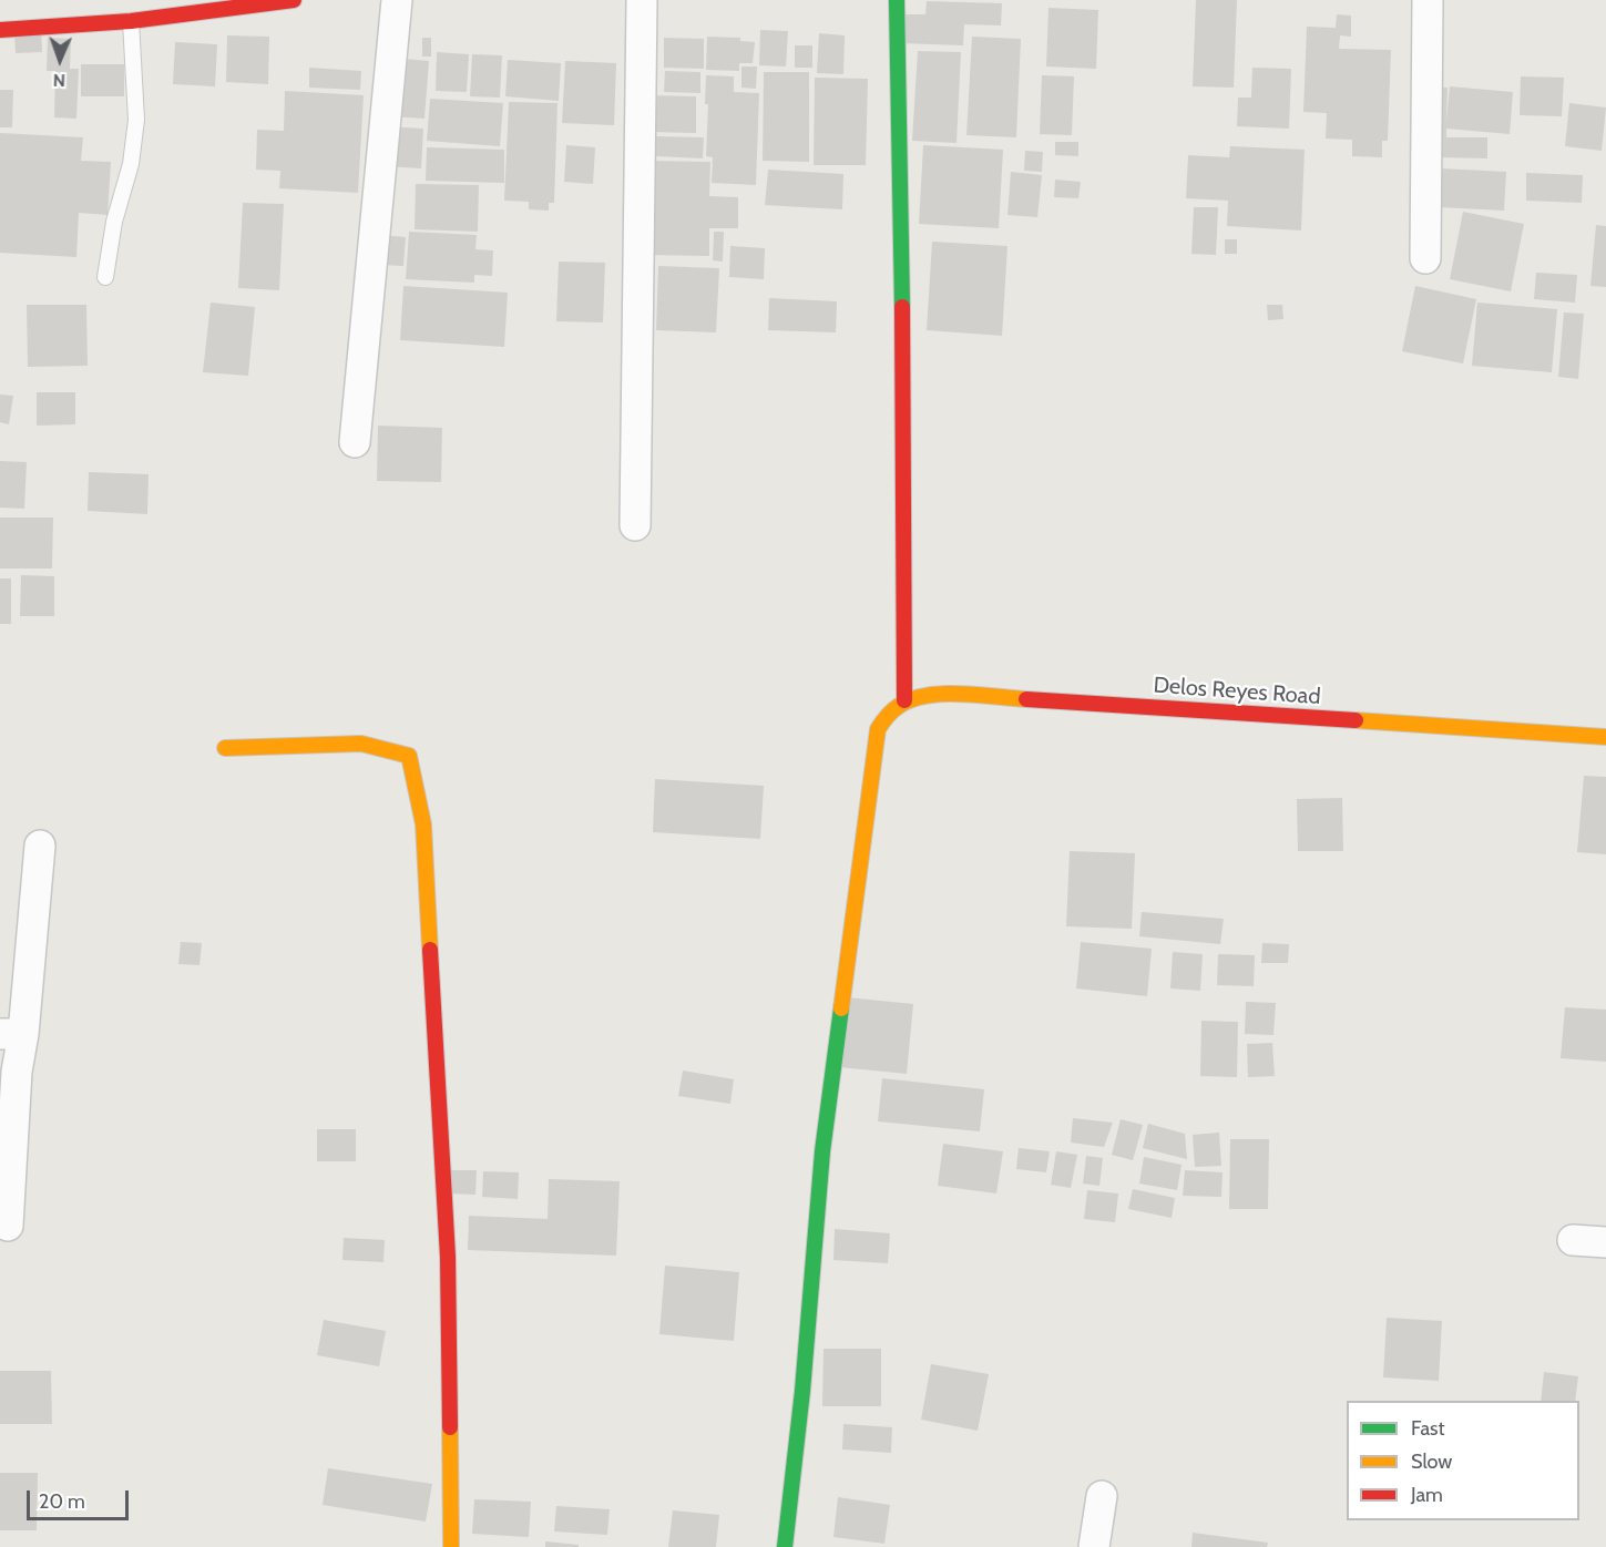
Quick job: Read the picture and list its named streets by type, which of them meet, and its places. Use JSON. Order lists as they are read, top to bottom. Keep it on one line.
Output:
{"streets":{"street":["Delos Reyes Road"]},"legend":["Fast","Slow","Jam"],"scale_bar":"20 m","north":"bottom"}
